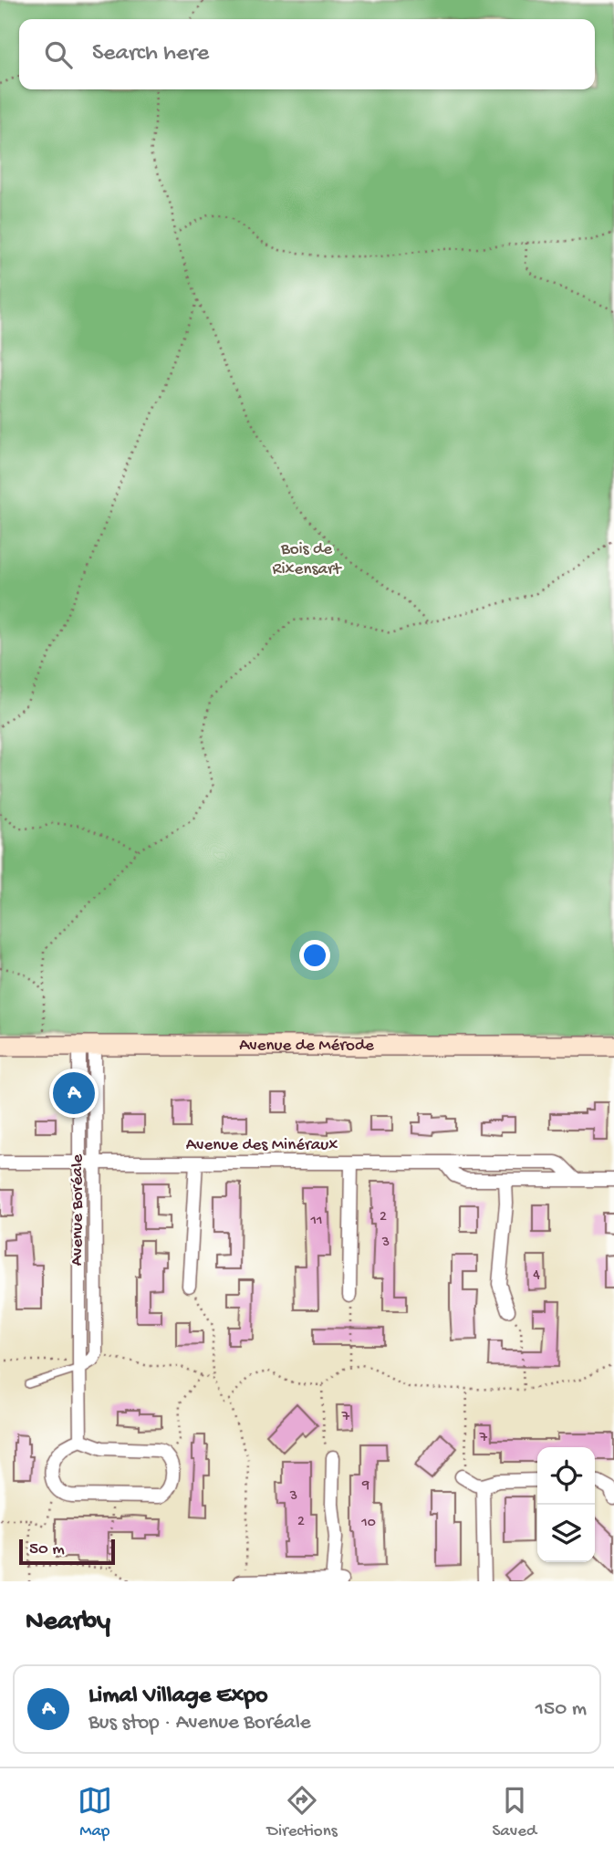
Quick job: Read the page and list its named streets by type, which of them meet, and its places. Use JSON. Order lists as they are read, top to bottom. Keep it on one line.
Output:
{"streets":{"street":["Avenue de Mérode","Avenue des Minéraux","Avenue Boréale"]},"crossings":[["Avenue de Mérode","Avenue Boréale"],["Avenue des Minéraux","Avenue Boréale"]],"parks":["Bois de Rixensart"],"house_numbers":["2","11","3","4","7","7","9","3","2","10"],"scale_bar":"50 m","page":{"search":"Search here","pins":"A","scale":"50 m","heading":"Nearby","list":[{"mark":"A","name":"Limal Village Expo","note":"Bus stop · Avenue Boréale","value":"150 m"}],"nav":["Map","Directions","Saved"]}}
